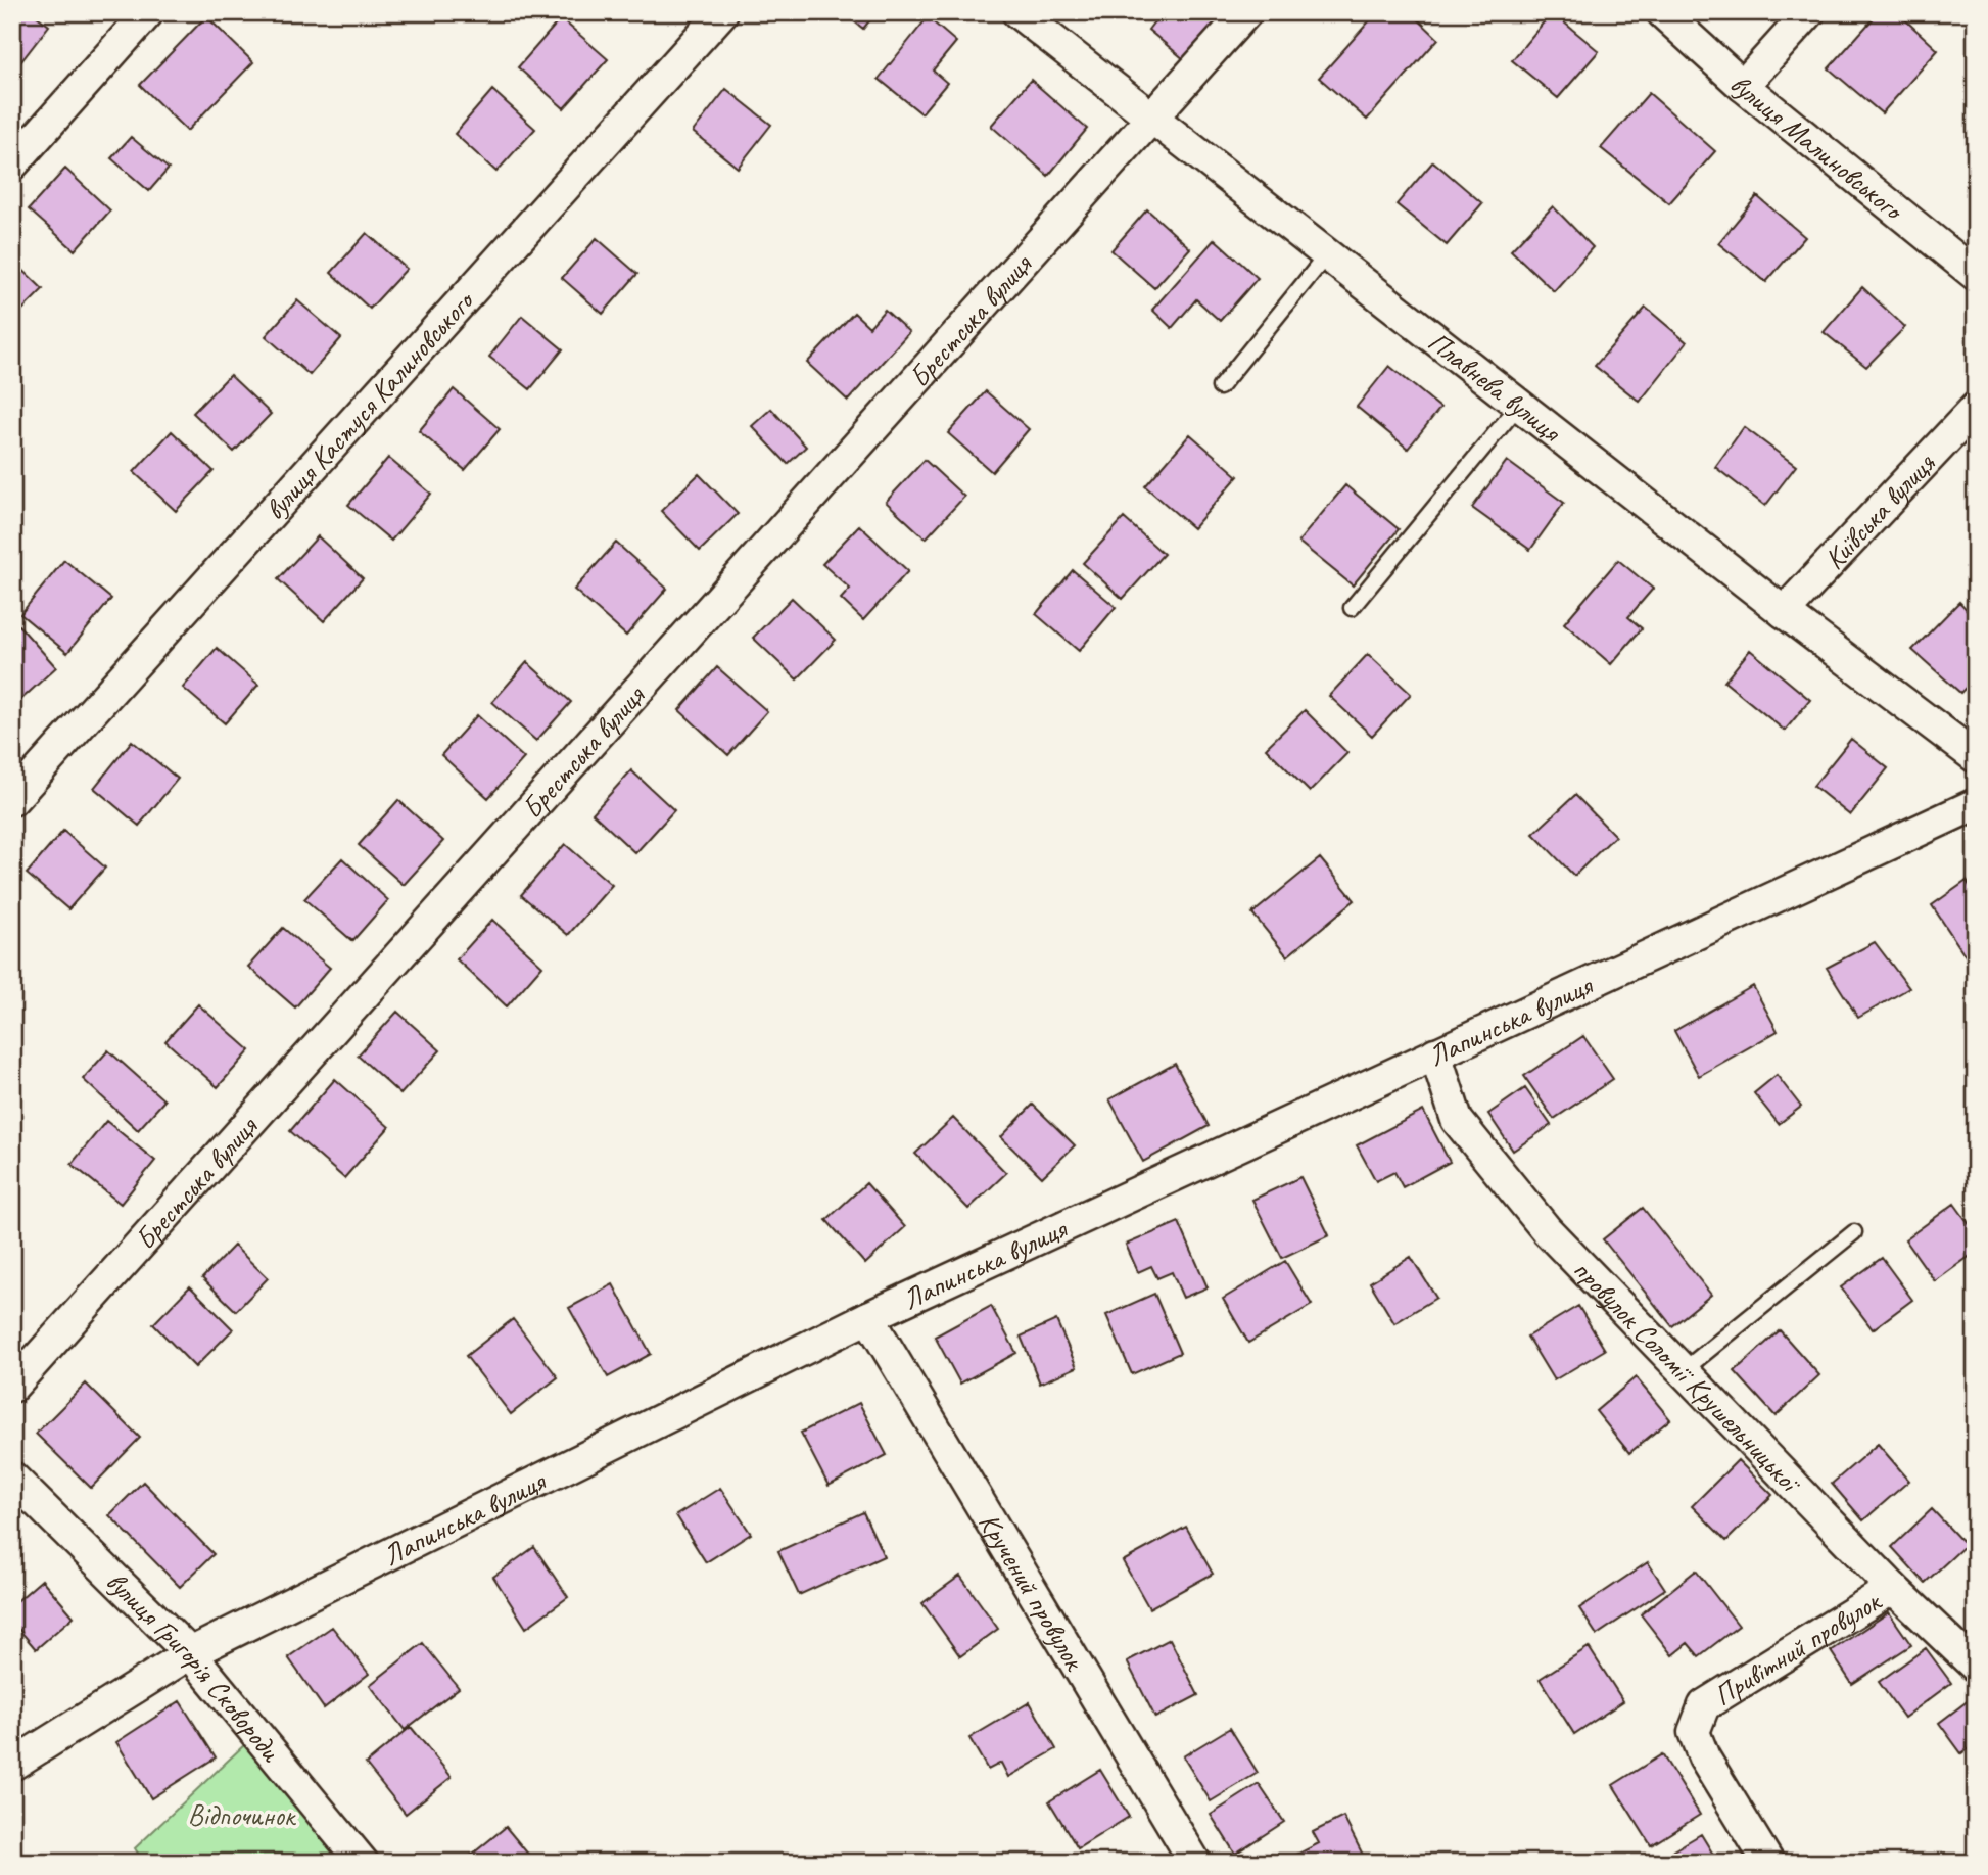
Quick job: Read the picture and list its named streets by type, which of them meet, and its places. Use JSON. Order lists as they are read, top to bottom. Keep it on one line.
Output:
{"streets":{"street":["вулиця Малиновського","Брестська вулиця","Плавнева вулиця","вулиця Кастуся Калиновського","Київська вулиця","Лапинська вулиця","провулок Соломії Крушельницької","Кручений провулок","Привітний провулок","вулиця Григорія Сковороди"]},"crossings":[["Брестська вулиця","Плавнева вулиця"],["Плавнева вулиця","Київська вулиця"],["Лапинська вулиця","провулок Соломії Крушельницької"],["Лапинська вулиця","Кручений провулок"],["Лапинська вулиця","вулиця Григорія Сковороди"],["провулок Соломії Крушельницької","Привітний провулок"]],"parks":["Відпочинок"]}
